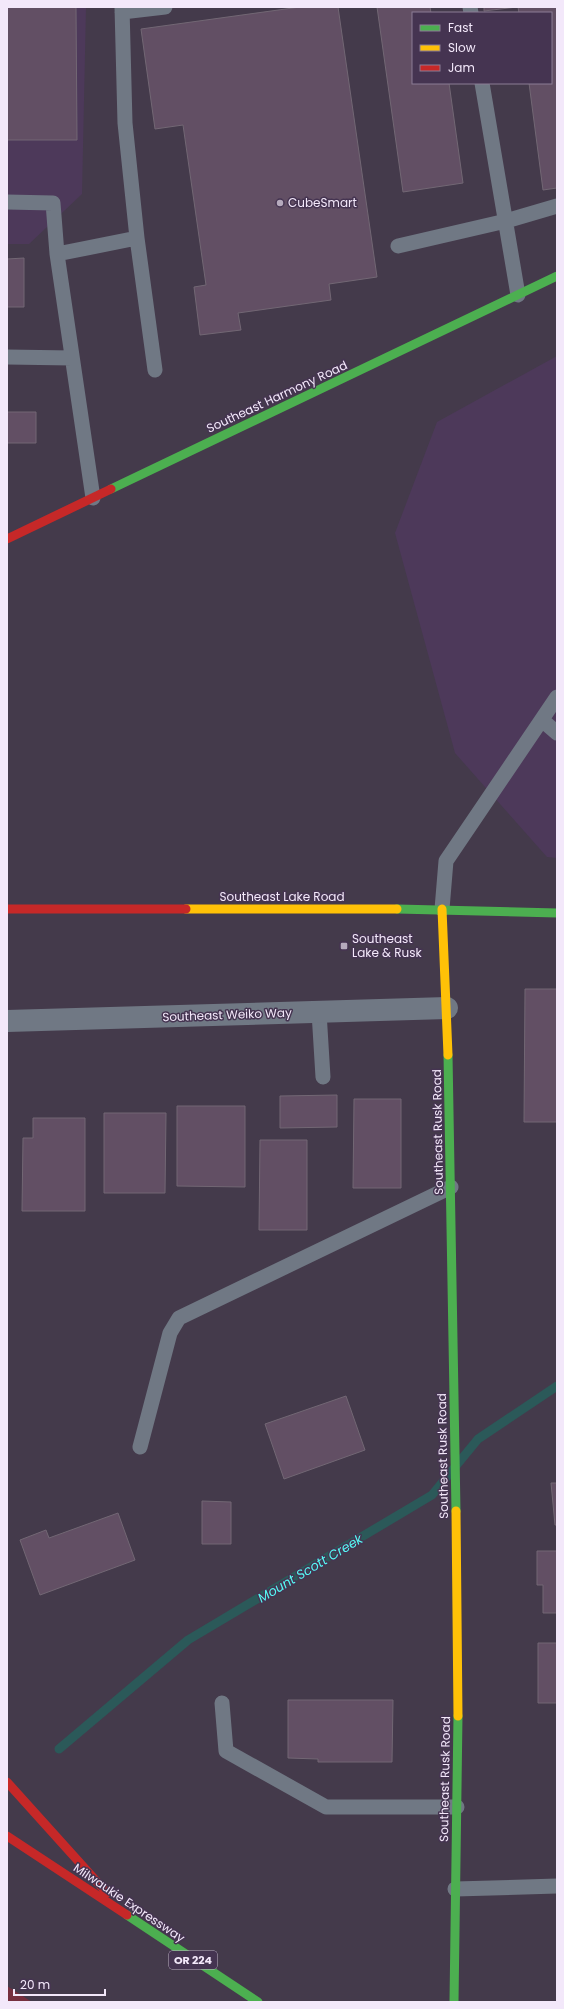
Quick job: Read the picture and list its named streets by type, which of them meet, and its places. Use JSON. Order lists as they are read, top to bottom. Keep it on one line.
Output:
{"streets":{"main road":["Southeast Harmony Road","Southeast Lake Road","Southeast Rusk Road","Milwaukie Expressway","OR 224"],"street":["Southeast Weiko Way"]},"crossings":[["Southeast Lake Road","Southeast Rusk Road"],["Southeast Weiko Way","Southeast Rusk Road"]],"water":["Mount Scott Creek"],"places":{"other":["CubeSmart"],"transit":["Southeast Lake & Rusk"]},"legend":["Fast","Slow","Jam"],"scale_bar":"20 m"}
